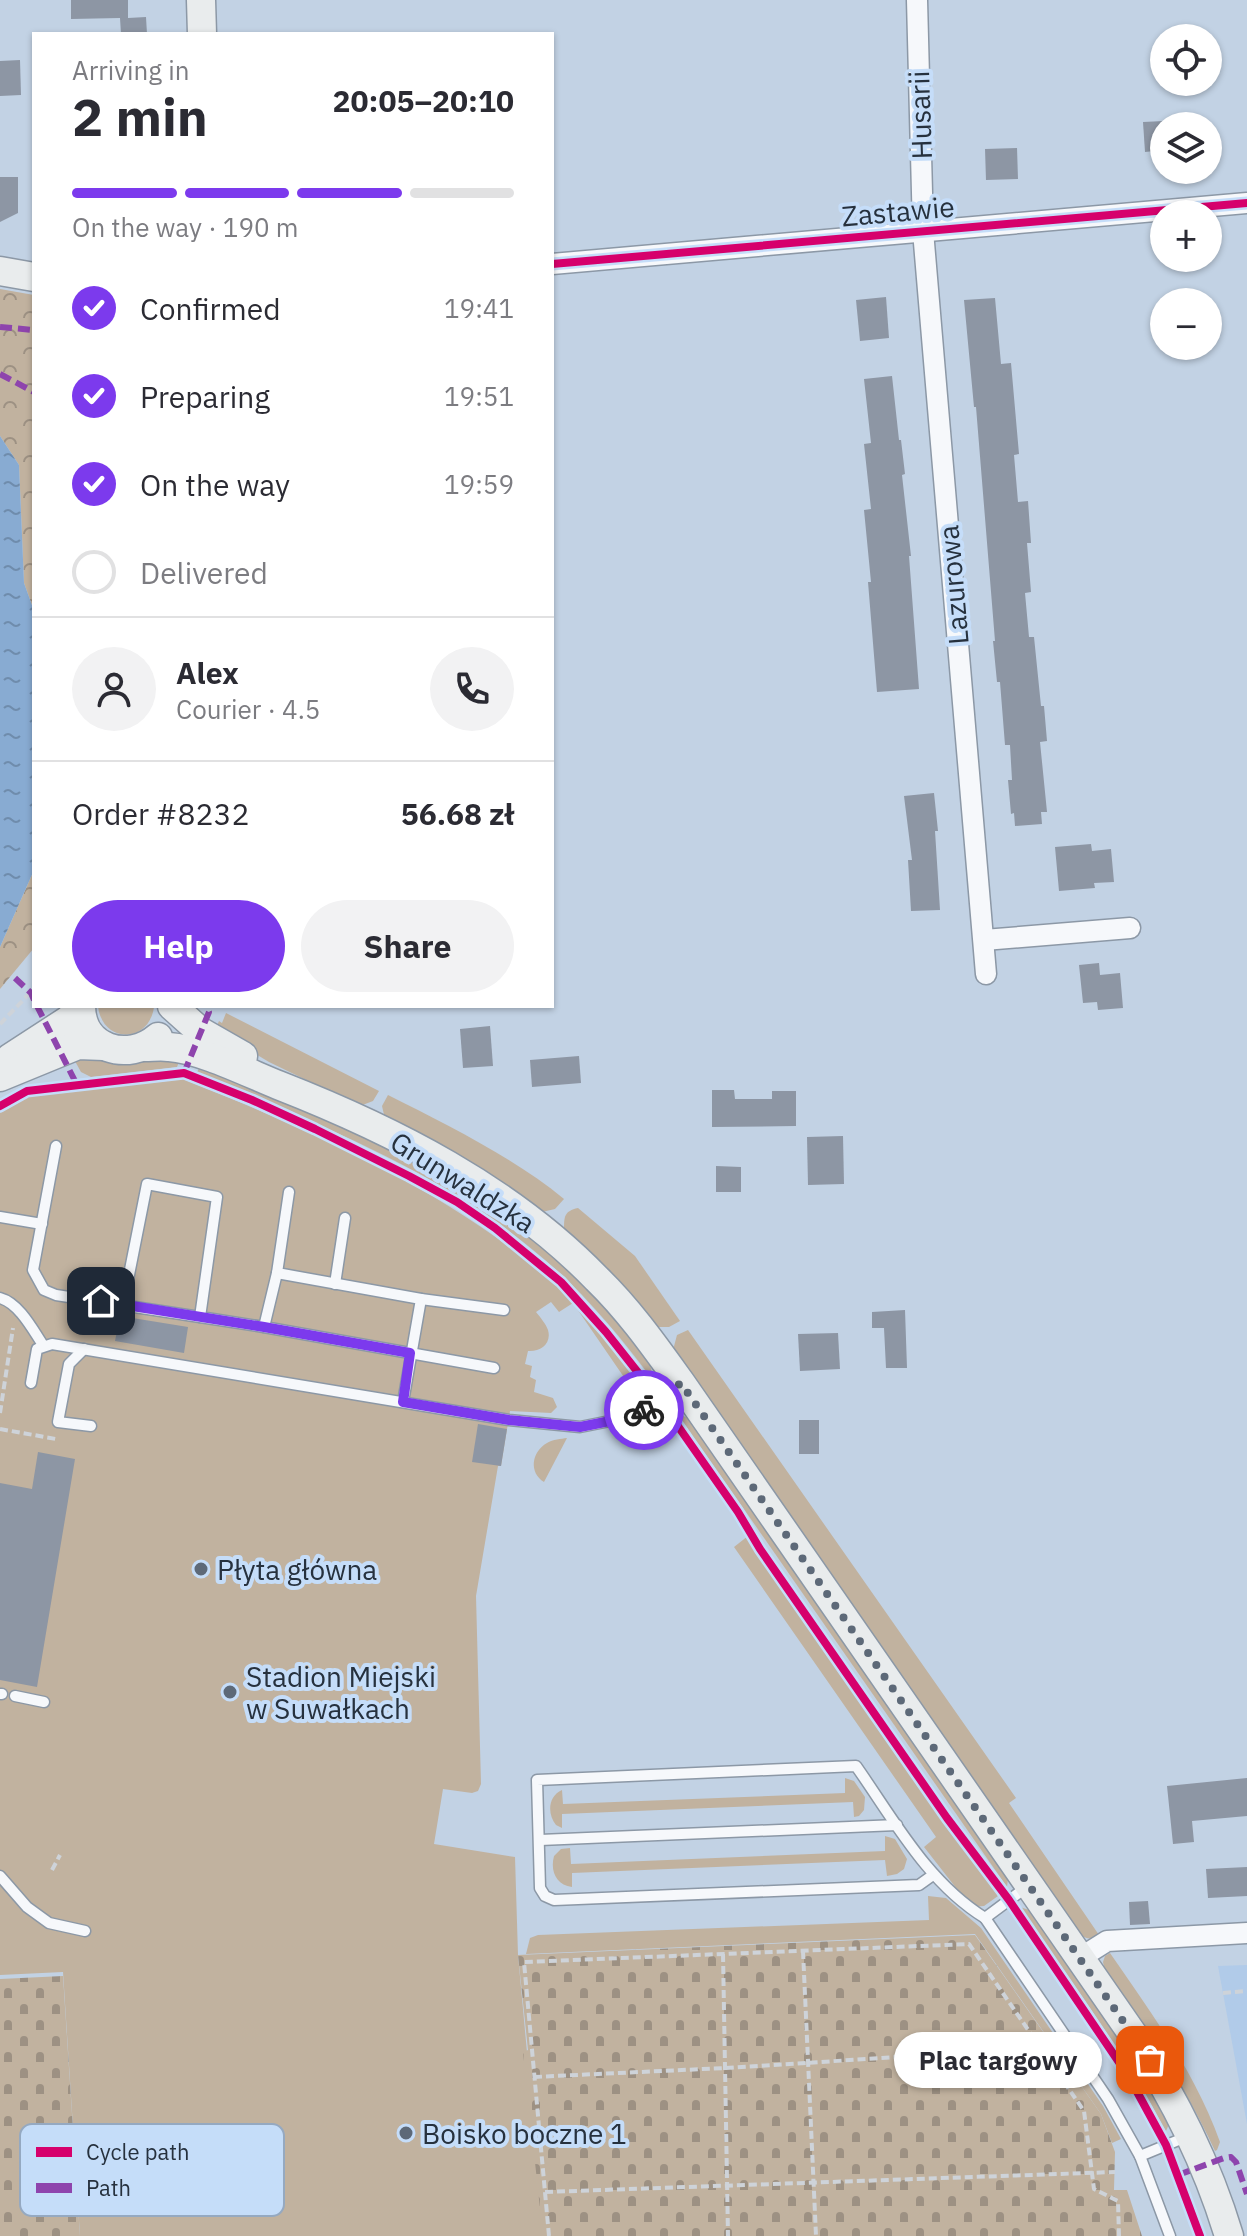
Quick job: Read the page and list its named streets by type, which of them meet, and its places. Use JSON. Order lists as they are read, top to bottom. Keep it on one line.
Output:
{"streets":{"main road":["Grunwaldzka"],"street":["Husarii","Zastawie","Lazurowa"]},"crossings":[["Husarii","Zastawie"],["Husarii","Lazurowa"],["Zastawie","Lazurowa"]],"places":["Płyta główna","Stadion Miejski w Suwałkach","Plac targowy","Boisko boczne 1"],"legend":["Cycle path","Path"],"page":{"map_buttons":["+","−"],"heading":["2 min","Arriving in","20:05–20:10"],"panel":["Alex","Courier · 4.5","Order #8232","56.68 zł"],"bar":"On the way · 190 m","list":[["Confirmed","19:41"],["Preparing","19:51"],["On the way","19:59"],"Delivered"],"buttons":["Help","Share"],"bubble":"Plac targowy"}}
